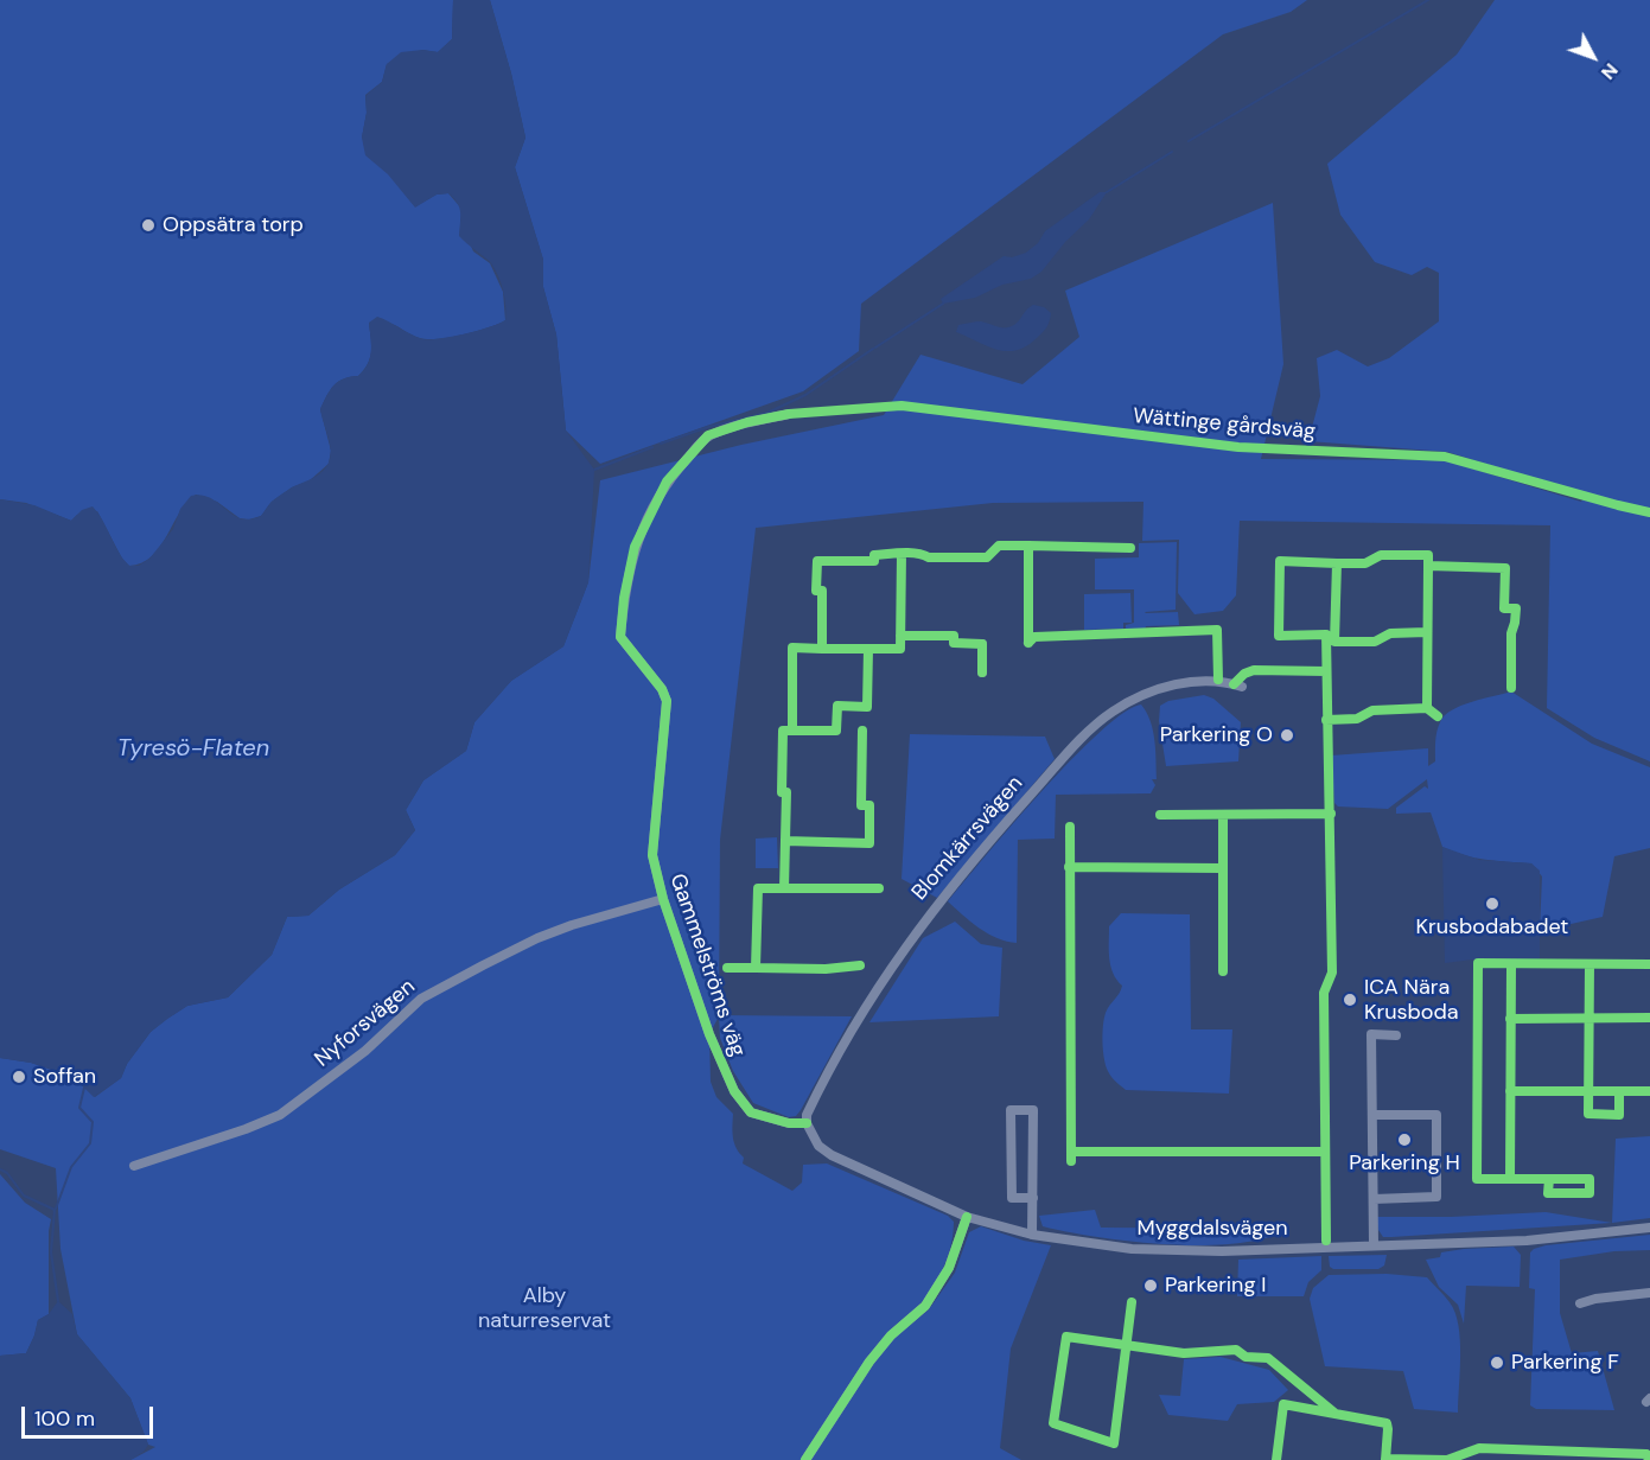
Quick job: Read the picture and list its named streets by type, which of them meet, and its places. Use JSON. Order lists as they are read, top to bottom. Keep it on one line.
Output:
{"streets":{"street":["Blomkärrsvägen","Gammelströms väg","Nyforsvägen","Myggdalsvägen"],"cycle path":["Wättinge gårdsväg"]},"crossings":[["Blomkärrsvägen","Gammelströms väg"],["Blomkärrsvägen","Myggdalsvägen"],["Gammelströms väg","Nyforsvägen"],["Gammelströms väg","Myggdalsvägen"]],"water":["Tyresö-Flaten"],"parks":["Alby naturreservat"],"places":["Oppsätra torp","Parkering O","Krusbodabadet","ICA Nära Krusboda","Soffan","Parkering H","Parkering I","Parkering F"],"scale_bar":"100 m","north":"bottom right"}
